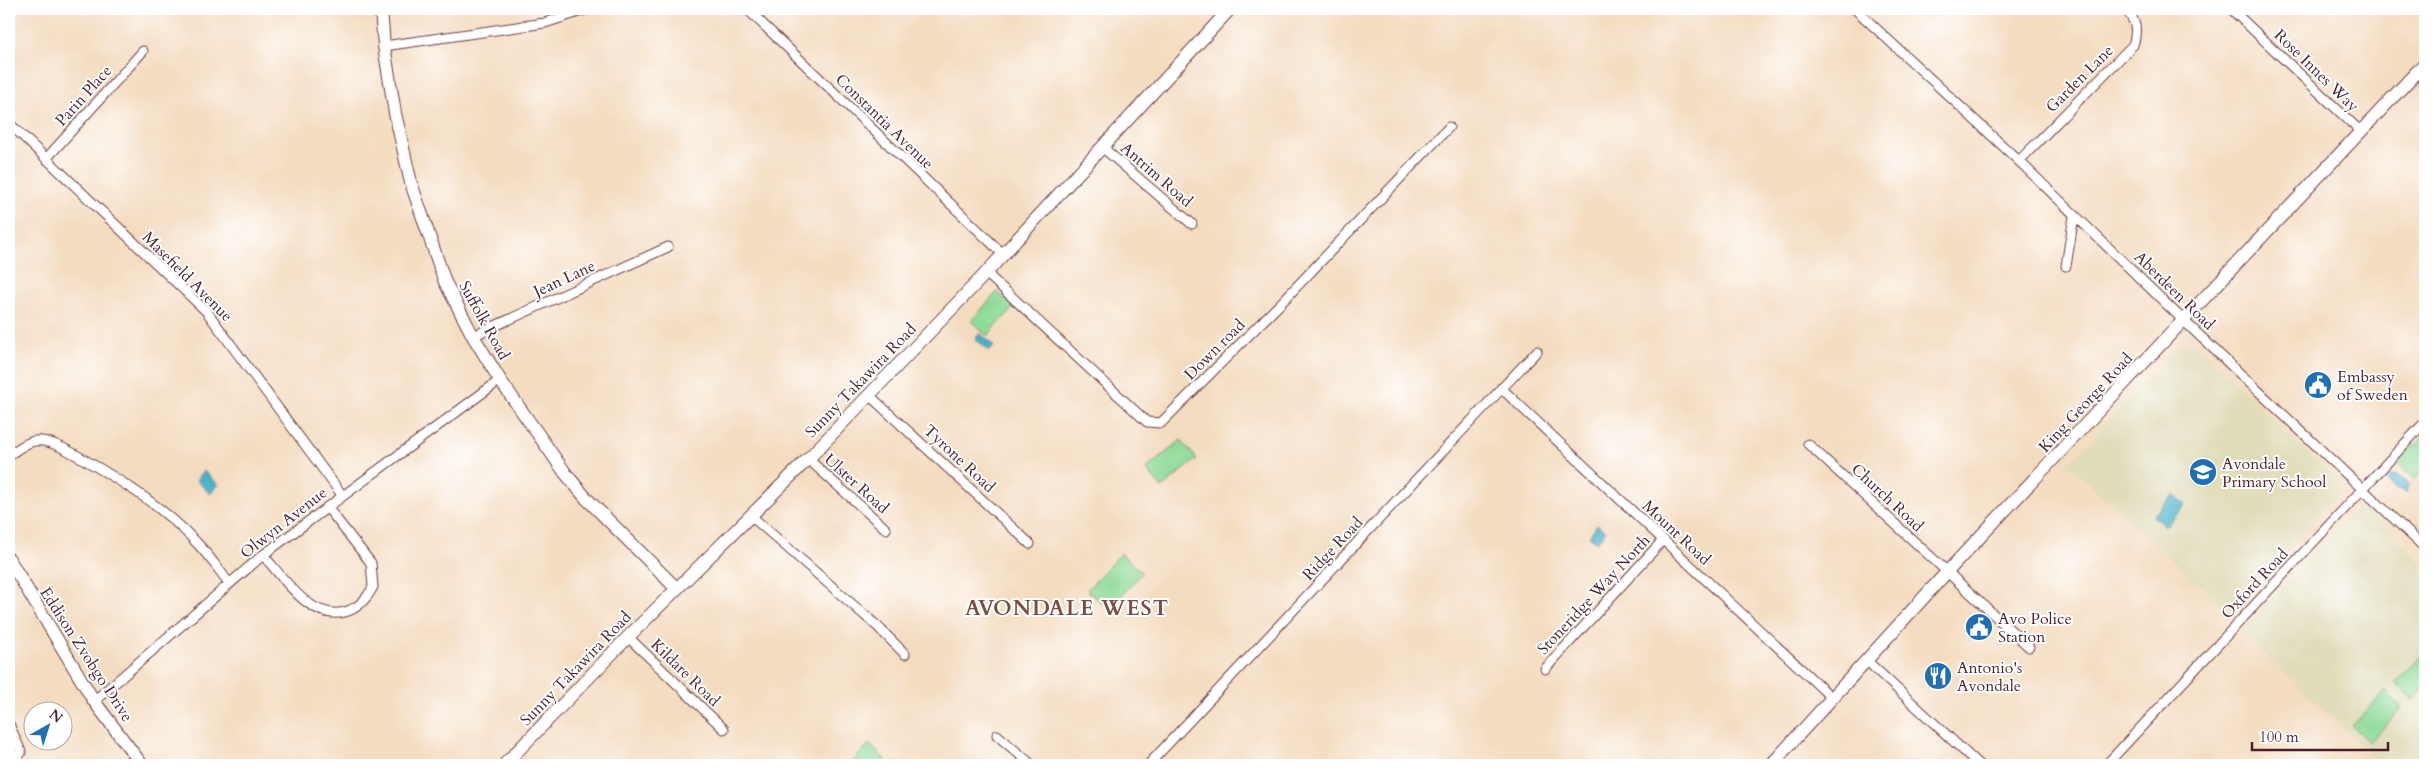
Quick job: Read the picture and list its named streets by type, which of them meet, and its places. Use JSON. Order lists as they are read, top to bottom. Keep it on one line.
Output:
{"streets":{"main road":["Suffolk Road","Sunny Takawira Road","King George Road","Eddison Zvobgo Drive"],"street":["Rose Innes Way","Garden Lane","Parin Place","Constantia Avenue","Antrim Road","Masefield Avenue","Jean Lane","Aberdeen Road","Down road","Tyrone Road","Ulster Road","Church Road","Olwyn Avenue","Mount Road","Ridge Road","Oxford Road","Stoneridge Way North","Kildare Road"]},"crossings":[["Rose Innes Way","King George Road"],["Garden Lane","Aberdeen Road"],["Parin Place","Masefield Avenue"],["Constantia Avenue","Sunny Takawira Road"],["Antrim Road","Sunny Takawira Road"],["Masefield Avenue","Olwyn Avenue"],["Jean Lane","Suffolk Road"],["Aberdeen Road","King George Road"],["Aberdeen Road","Oxford Road"],["Suffolk Road","Sunny Takawira Road"],["Suffolk Road","Olwyn Avenue"],["Down road","Sunny Takawira Road"],["Sunny Takawira Road","Tyrone Road"],["Sunny Takawira Road","Ulster Road"],["Sunny Takawira Road","Kildare Road"],["King George Road","Church Road"],["King George Road","Mount Road"],["Olwyn Avenue","Eddison Zvobgo Drive"],["Mount Road","Ridge Road"],["Mount Road","Stoneridge Way North"]],"districts":["AVONDALE WEST"],"places":{"public building":["Embassy of Sweden","Avo Police Station"],"school or university":["Avondale Primary School"],"restaurant":["Antonio's Avondale"]},"scale_bar":"100 m","north":"top right"}
